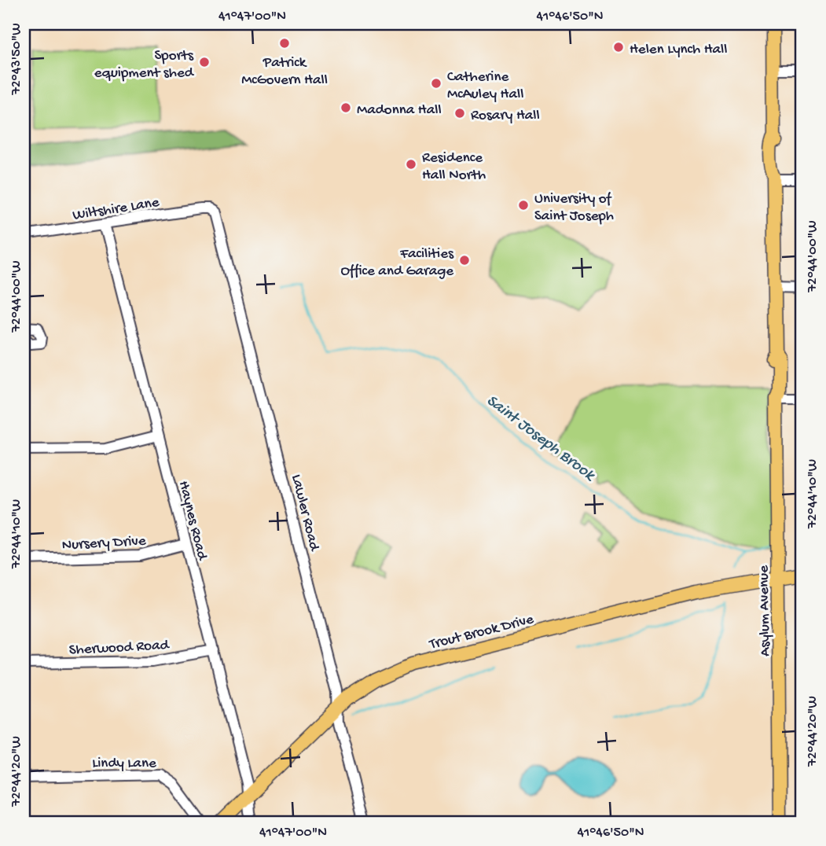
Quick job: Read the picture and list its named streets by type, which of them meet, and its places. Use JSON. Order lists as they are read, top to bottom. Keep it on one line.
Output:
{"streets":{"main road":["Asylum Avenue","Trout Brook Drive"],"street":["Wiltshire Lane","Lawler Road","Haynes Road","Nursery Drive","Sherwood Road","Lindy Lane"]},"crossings":[["Wiltshire Lane","Lawler Road"],["Wiltshire Lane","Haynes Road"],["Lawler Road","Trout Brook Drive"],["Haynes Road","Nursery Drive"],["Haynes Road","Trout Brook Drive"],["Haynes Road","Sherwood Road"],["Asylum Avenue","Trout Brook Drive"]],"water":["Saint Joseph Brook"],"places":["Patrick McGovern Hall","Helen Lynch Hall","Sports equipment shed","Catherine McAuley Hall","Madonna Hall","Rosary Hall","Residence Hall North","University of Saint Joseph","Facilities Office and Garage"],"coordinates":["41°47'00\"N","41°46'50\"N","72°43'50\"W","72°44'00\"W","72°44'10\"W","72°44'20\"W"]}
